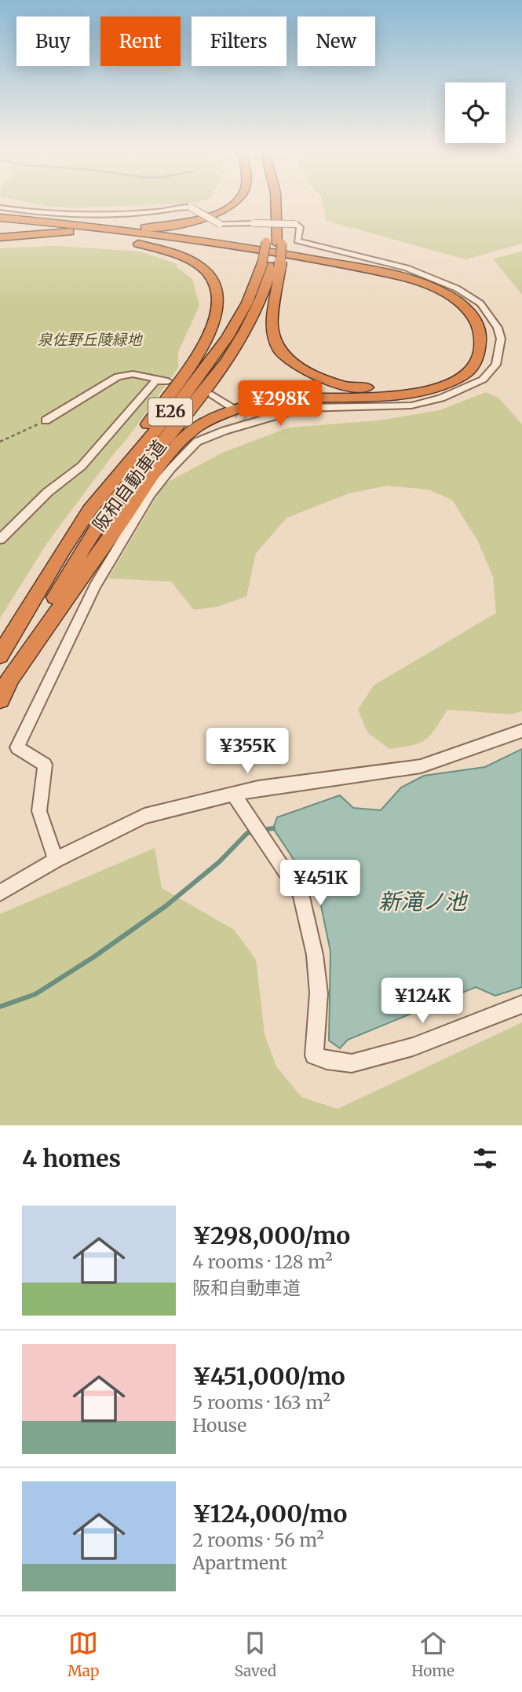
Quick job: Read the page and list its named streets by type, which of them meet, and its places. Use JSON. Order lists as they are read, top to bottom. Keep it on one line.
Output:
{"streets":{"highway":["E26","阪和自動車道"]},"water":["新滝ノ池"],"parks":["泉佐野丘陵緑地"],"page":{"chip":["Buy","Rent","Filters","New"],"price":["¥298K","¥355K","¥451K","¥124K"],"heading":"4 homes","list":[{"name":"¥298,000/mo","note":"4 rooms · 128 m² · 阪和自動車道"},{"name":"¥451,000/mo","note":"5 rooms · 163 m² · House"},{"name":"¥124,000/mo","note":"2 rooms · 56 m² · Apartment"}],"tabs":["Map","Saved","Home"]}}
